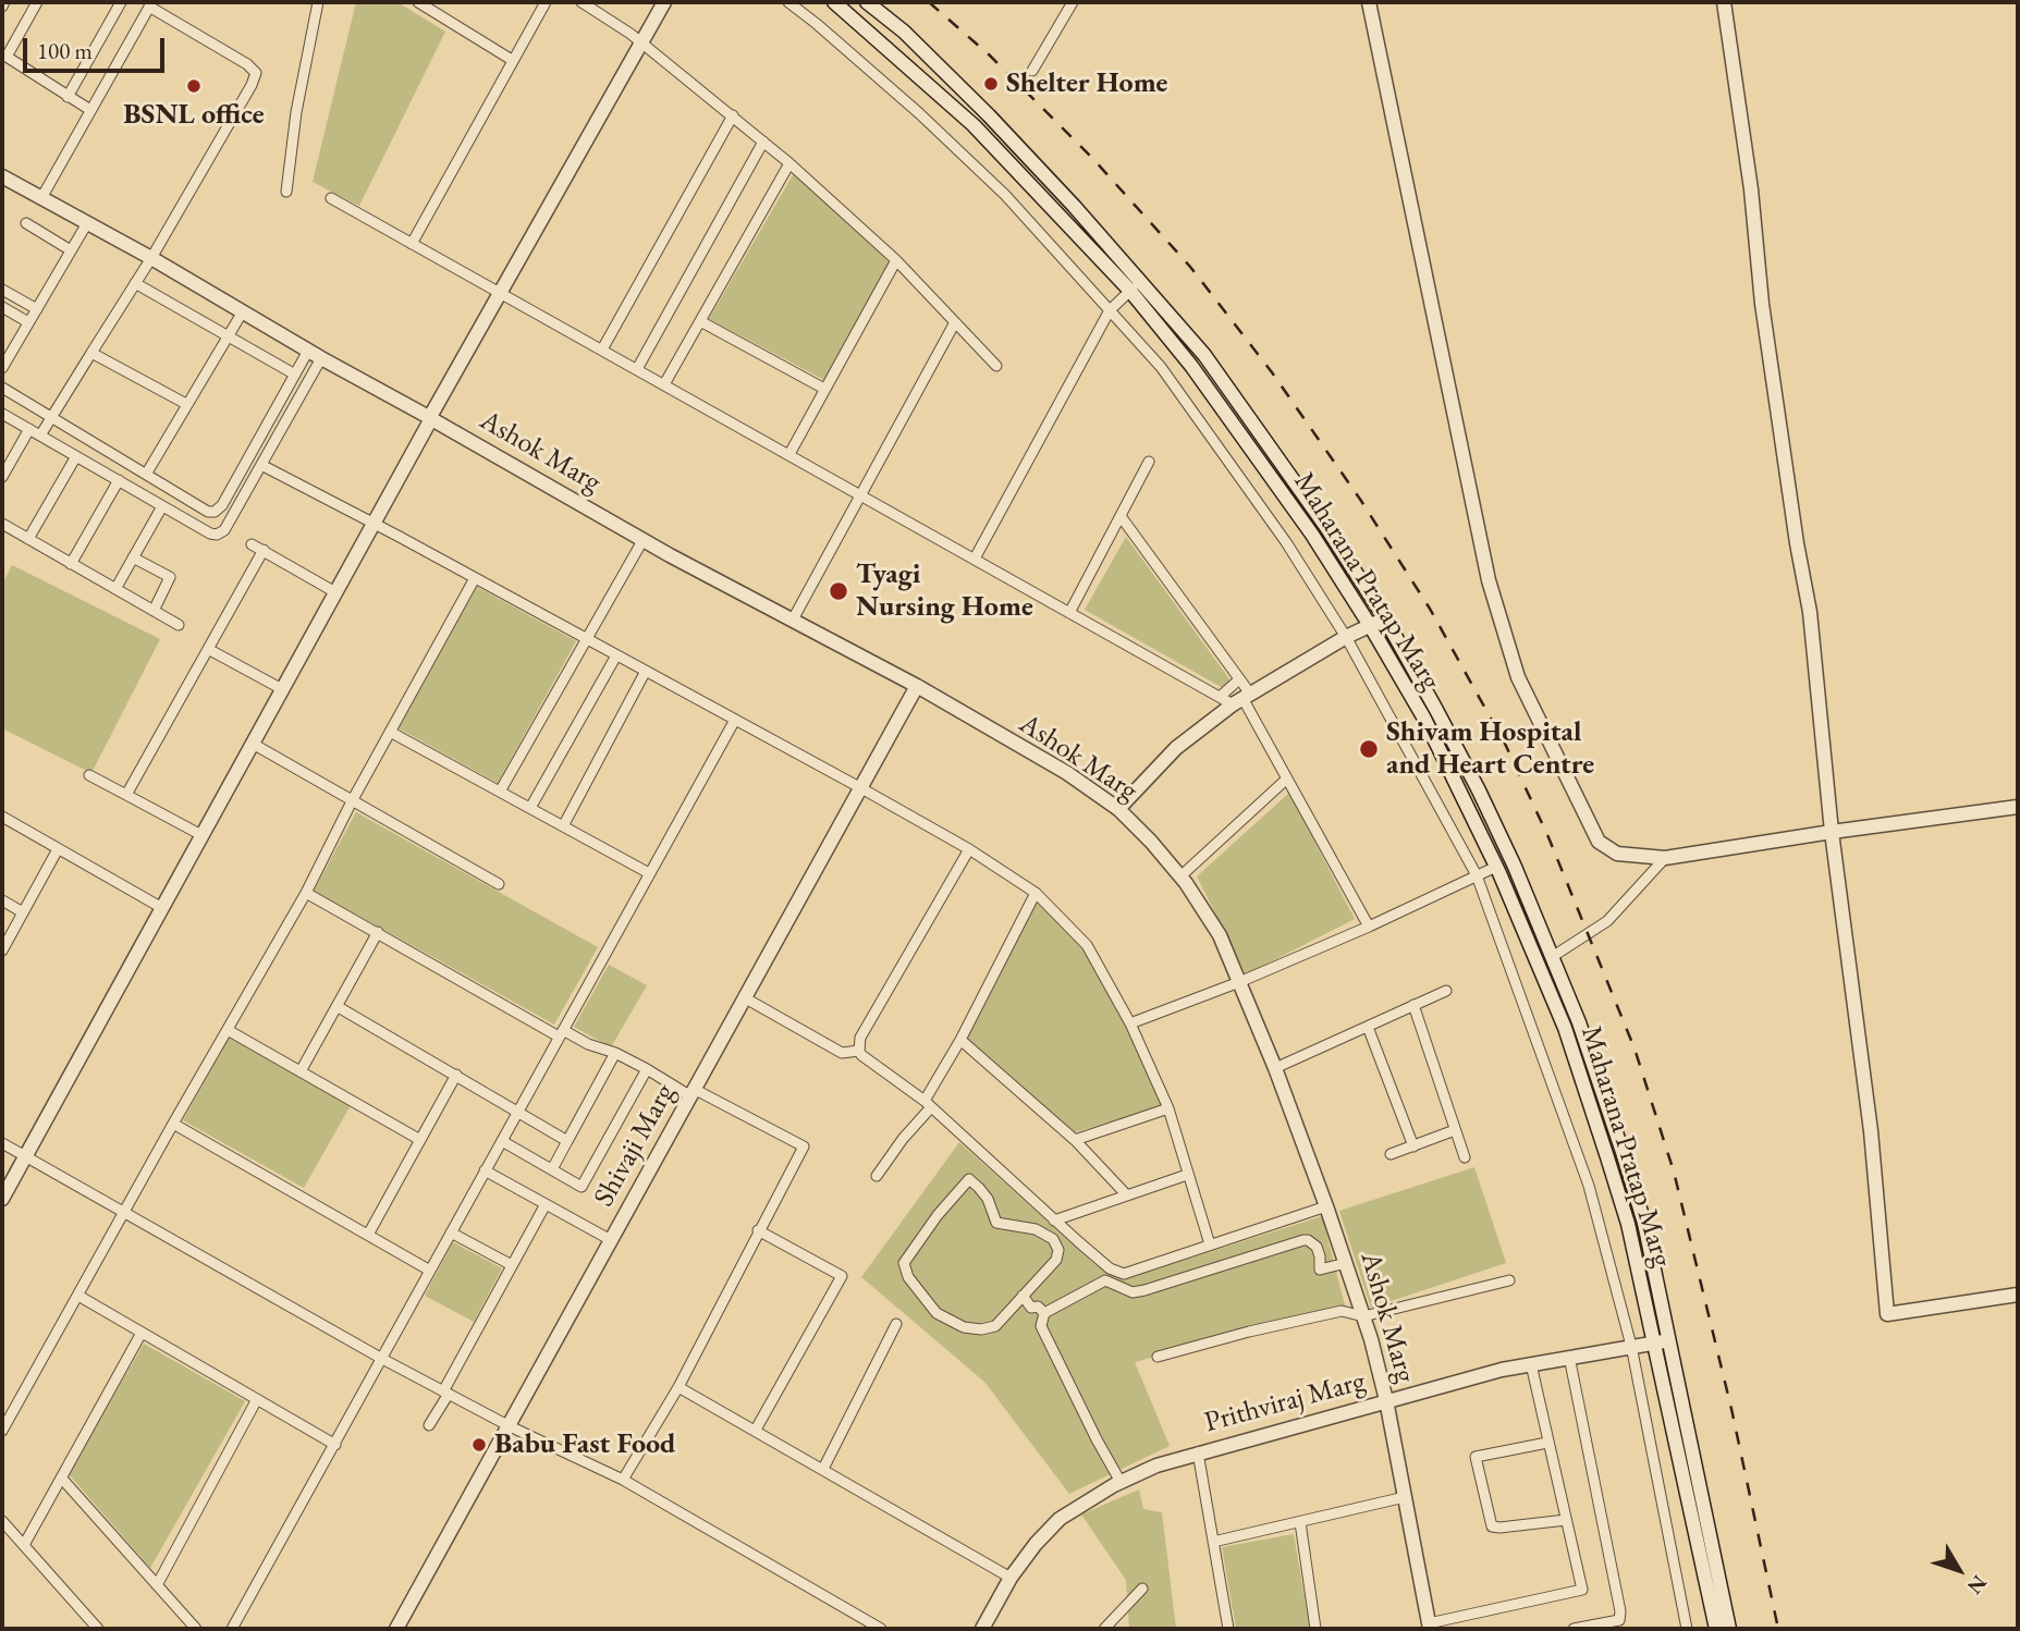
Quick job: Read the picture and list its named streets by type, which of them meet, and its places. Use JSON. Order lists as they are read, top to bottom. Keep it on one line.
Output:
{"streets":{"street":["Ashok Marg","Maharana Pratap Marg","Shivaji Marg","Prithviraj Marg"]},"crossings":[["Ashok Marg","Shivaji Marg"],["Ashok Marg","Prithviraj Marg"],["Maharana Pratap Marg","Prithviraj Marg"]],"places":["Shelter Home","BSNL office","Tyagi Nursing Home","Shivam Hospital and Heart Centre","Babu Fast Food"],"scale_bar":"100 m","north":"bottom right"}
